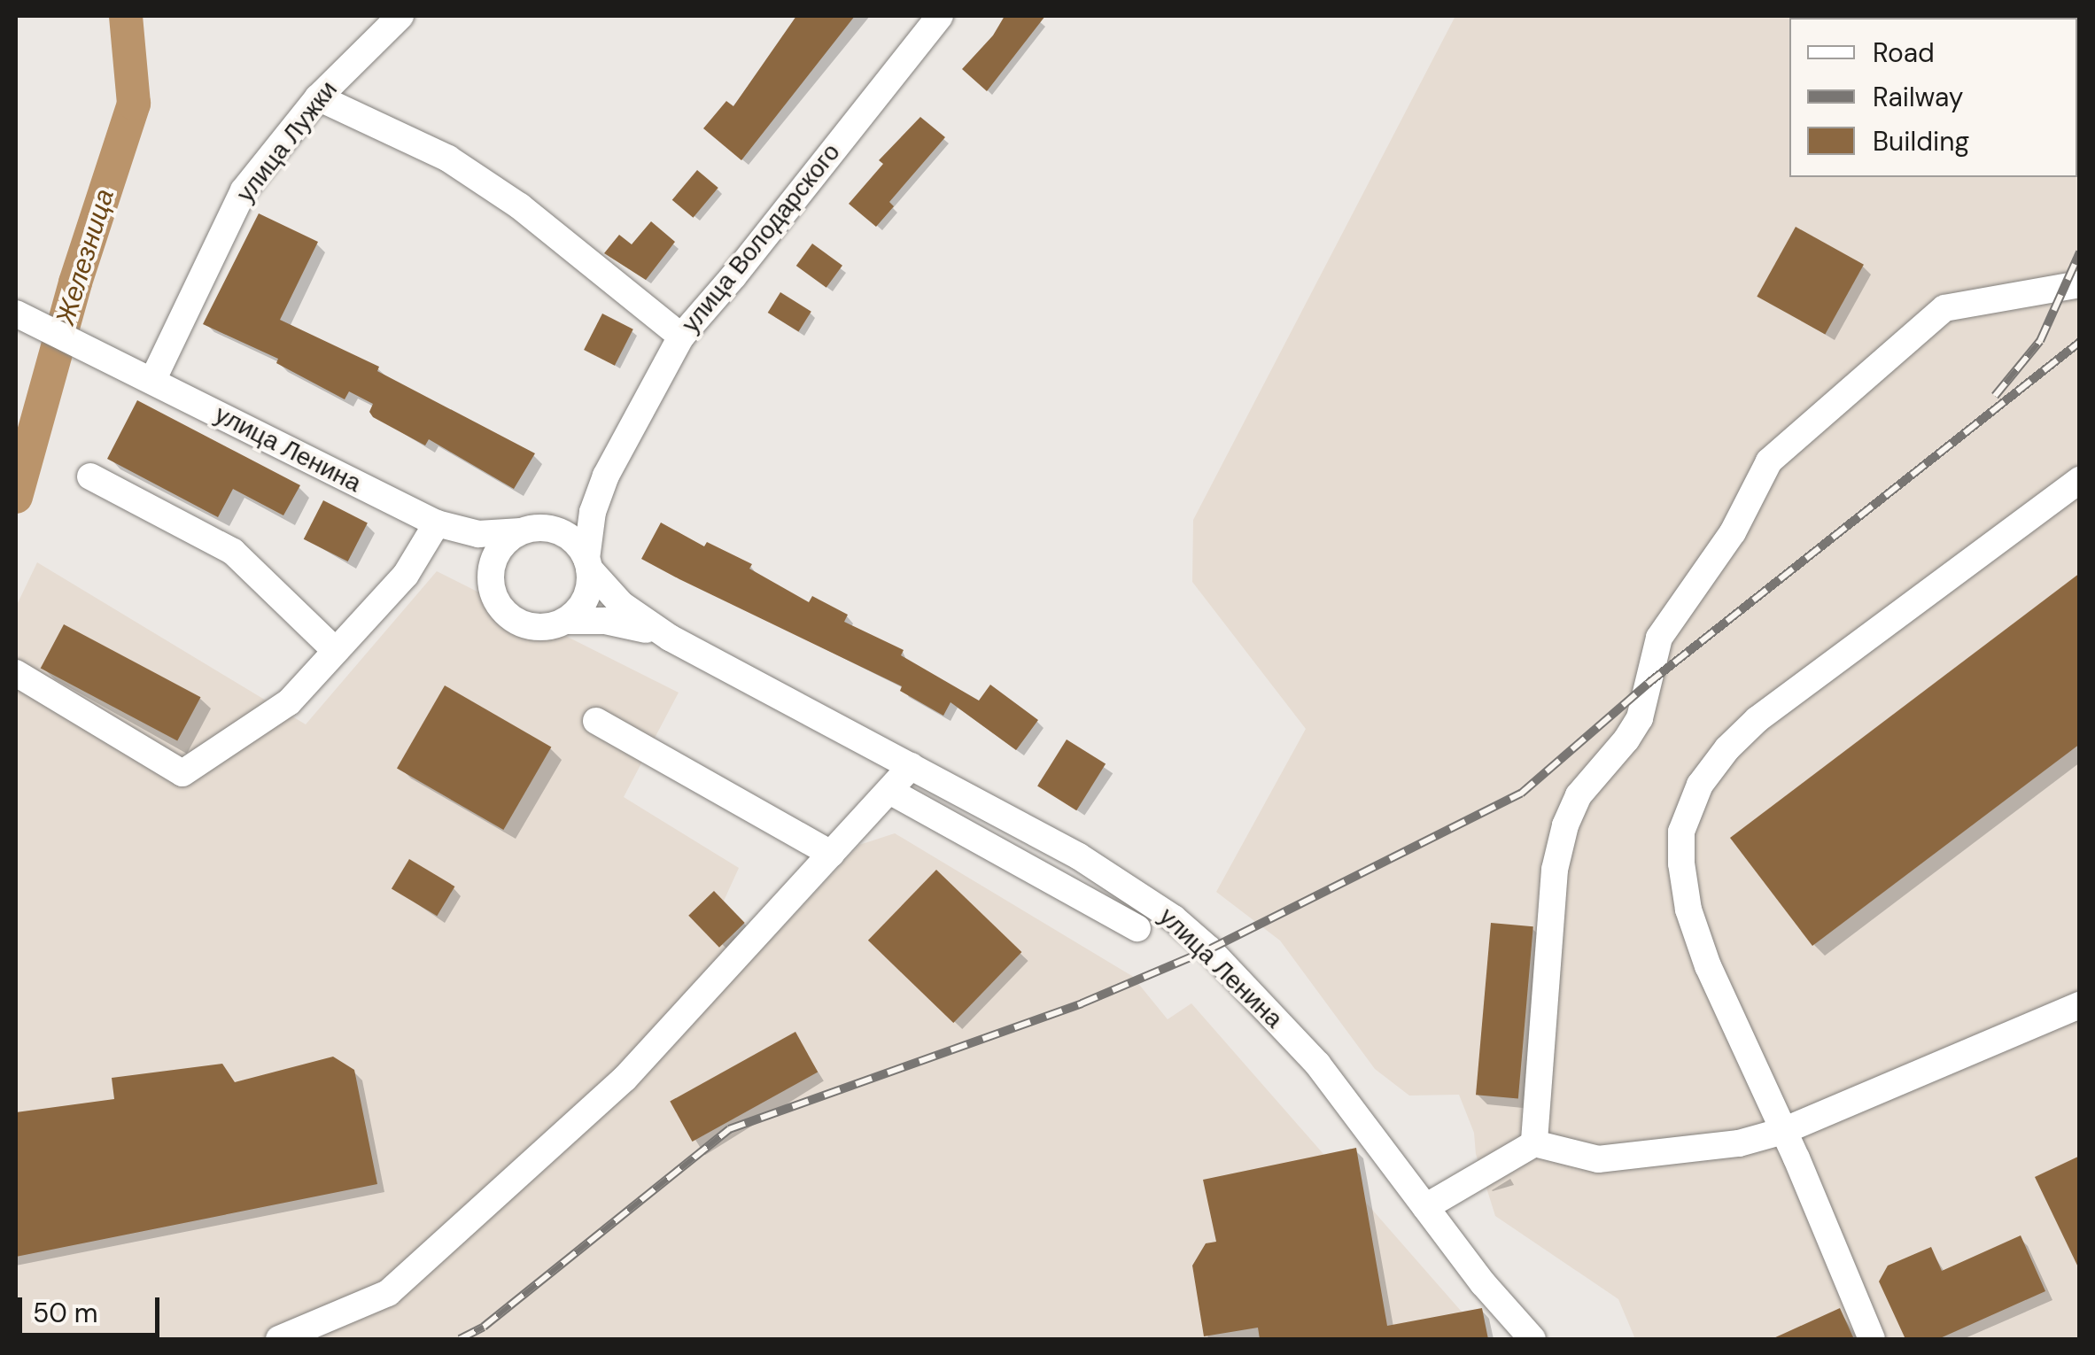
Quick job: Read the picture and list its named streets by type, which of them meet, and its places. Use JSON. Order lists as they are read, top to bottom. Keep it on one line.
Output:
{"streets":{"street":["улица Лужки","улица Володарского","улица Ленина"]},"crossings":[["улица Лужки","улица Ленина"]],"water":["Железница"],"legend":["Road","Railway","Building"],"scale_bar":"50 m"}
